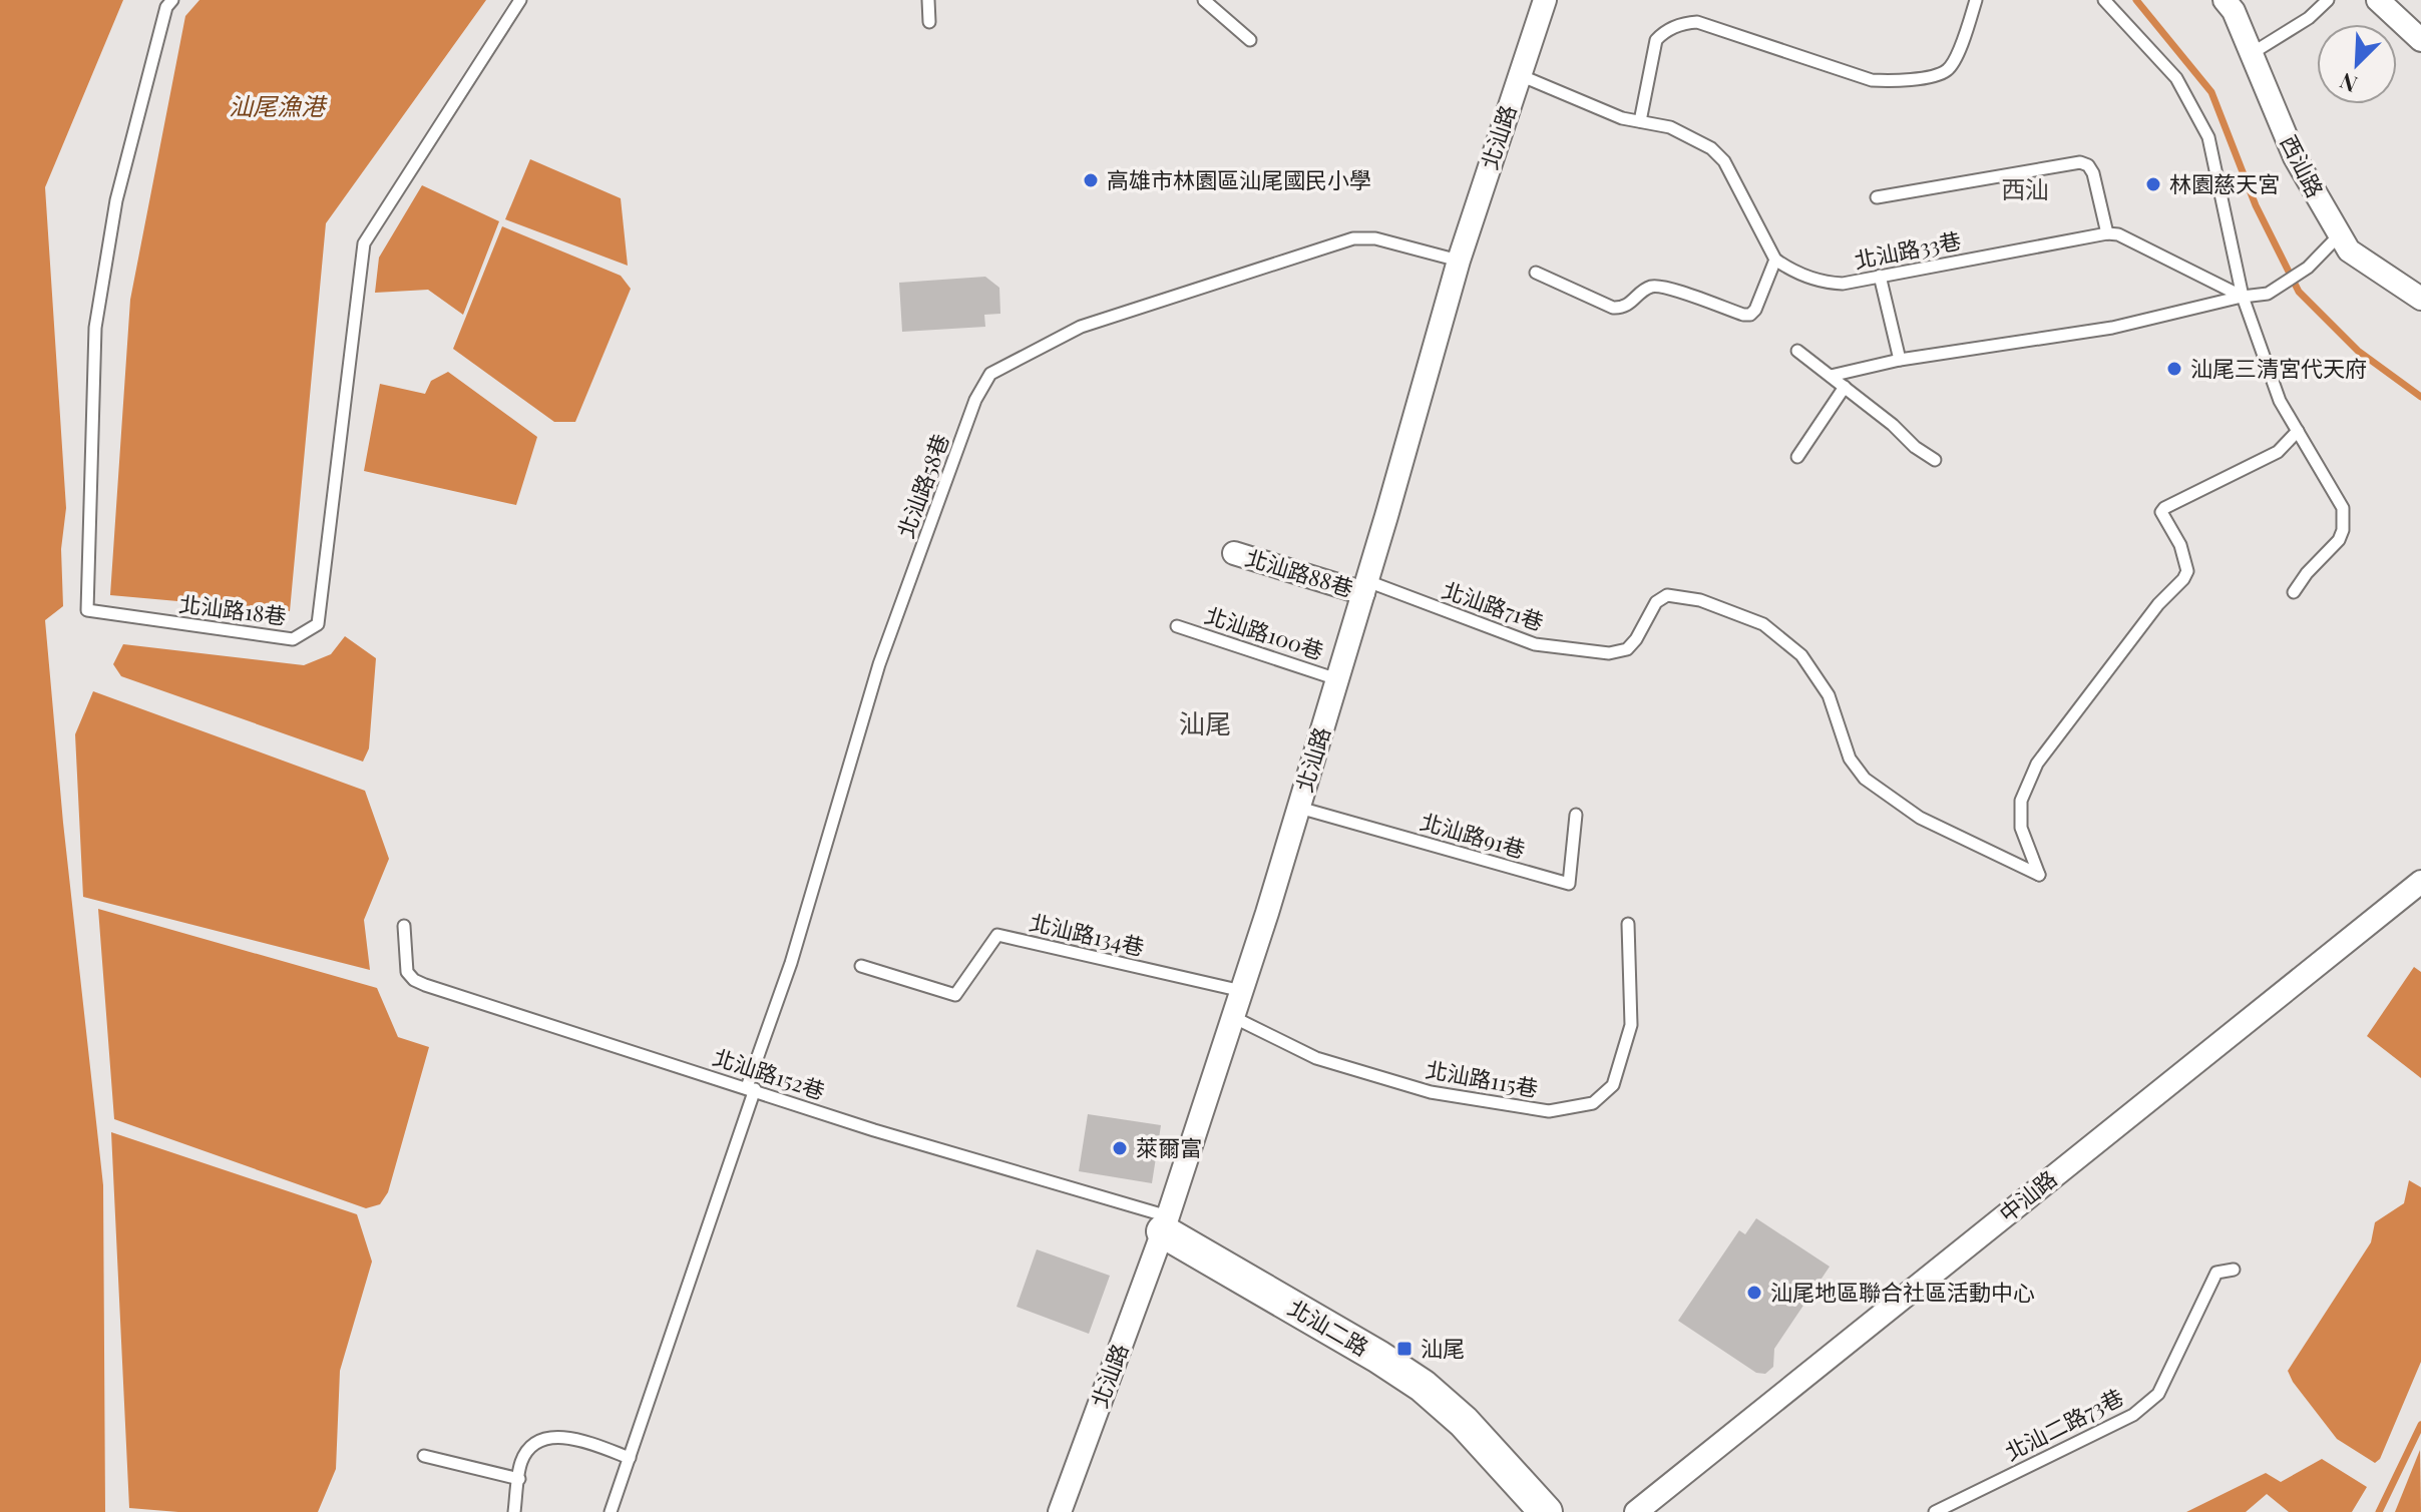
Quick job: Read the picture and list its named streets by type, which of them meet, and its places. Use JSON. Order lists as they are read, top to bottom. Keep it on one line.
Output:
{"streets":{"street":["北汕路","西汕路","北汕路88巷","中汕路","北汕二路"],"lane":["北汕路33巷","北汕路58巷","北汕路71巷","北汕路18巷","北汕路100巷","北汕路91巷","北汕路134巷","北汕路152巷","北汕路115巷","北汕二路73巷"]},"crossings":[["北汕路","北汕路58巷"],["北汕路","北汕路88巷"],["北汕路","北汕路71巷"],["北汕路","北汕路100巷"],["北汕路","北汕路91巷"],["北汕路","北汕路134巷"],["北汕路","北汕路152巷"],["北汕路","北汕路115巷"],["北汕路","北汕二路"],["北汕路58巷","北汕路152巷"],["北汕路88巷","北汕路71巷"],["北汕路152巷","北汕二路"]],"districts":["西汕","汕尾"],"water":["汕尾漁港"],"places":{"other":["高雄市林園區汕尾國民小學","林園慈天宮","汕尾三清宮代天府","萊爾富","汕尾地區聯合社區活動中心"],"transit":["汕尾"]},"north":"bottom left"}
